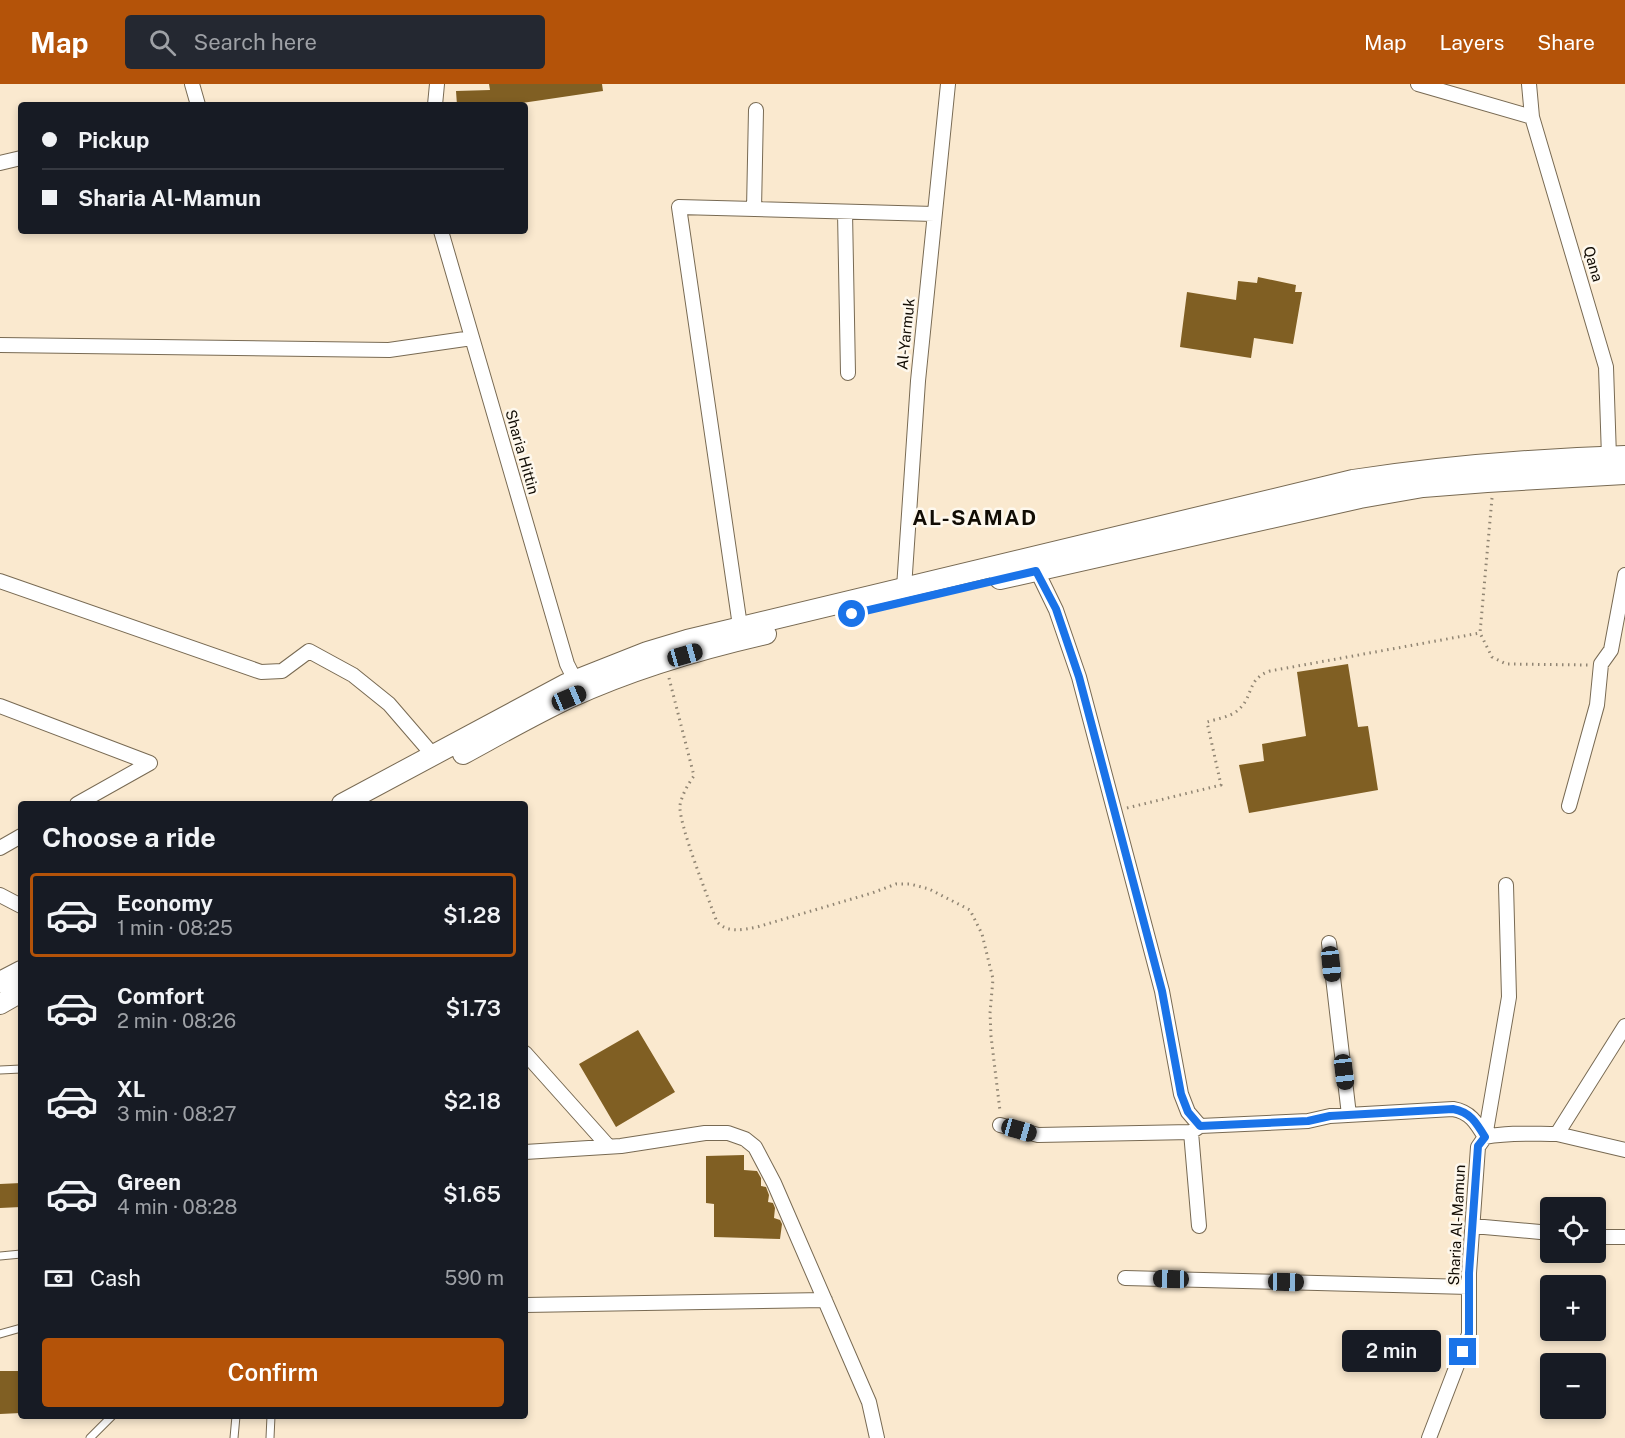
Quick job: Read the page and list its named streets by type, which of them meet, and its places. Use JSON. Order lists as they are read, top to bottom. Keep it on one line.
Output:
{"streets":{"street":["Qana","Al-Yarmuk","Sharia Hittin","Sharia Al-Mamun"]},"districts":["AL-SAMAD"],"page":{"header":"Map","search":"Search here","nav":["Map","Layers","Share"],"banner":["Pickup","Sharia Al-Mamun"],"heading":"Choose a ride","list":[{"name":"Economy","note":"1 min · 08:25","value":"$1.28"},{"name":"Comfort","note":"2 min · 08:26","value":"$1.73"},{"name":"XL","note":"3 min · 08:27","value":"$2.18"},{"name":"Green","note":"4 min · 08:28","value":"$1.65"}],"map_buttons":["+","−"],"pay":["Cash","590 m"],"buttons":"Confirm","bubble":"2 min"}}
